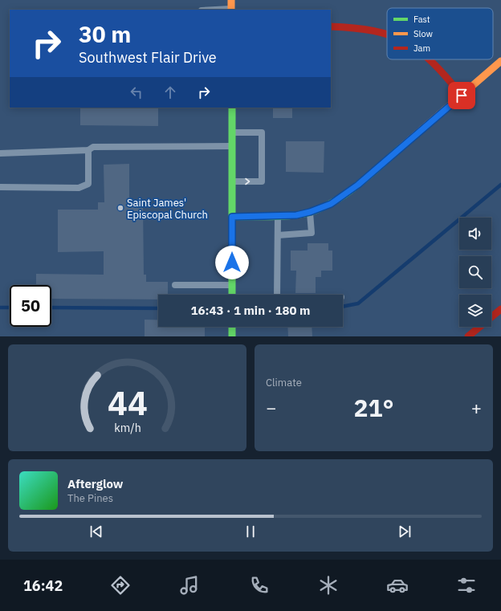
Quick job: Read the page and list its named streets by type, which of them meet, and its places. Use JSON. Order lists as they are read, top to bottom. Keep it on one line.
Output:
{"places":["Saint James' Episcopal Church"],"legend":["Fast","Slow","Jam"],"page":{"turn":["30 m","Southwest Flair Drive"],"limit":"50","trip":"16:43 · 1 min · 180 m","tile":"Climate","heat":["−","21°","+"],"song":["Afterglow","The Pines"],"tabs":"16:42","gauge":["44","km/h"]}}
